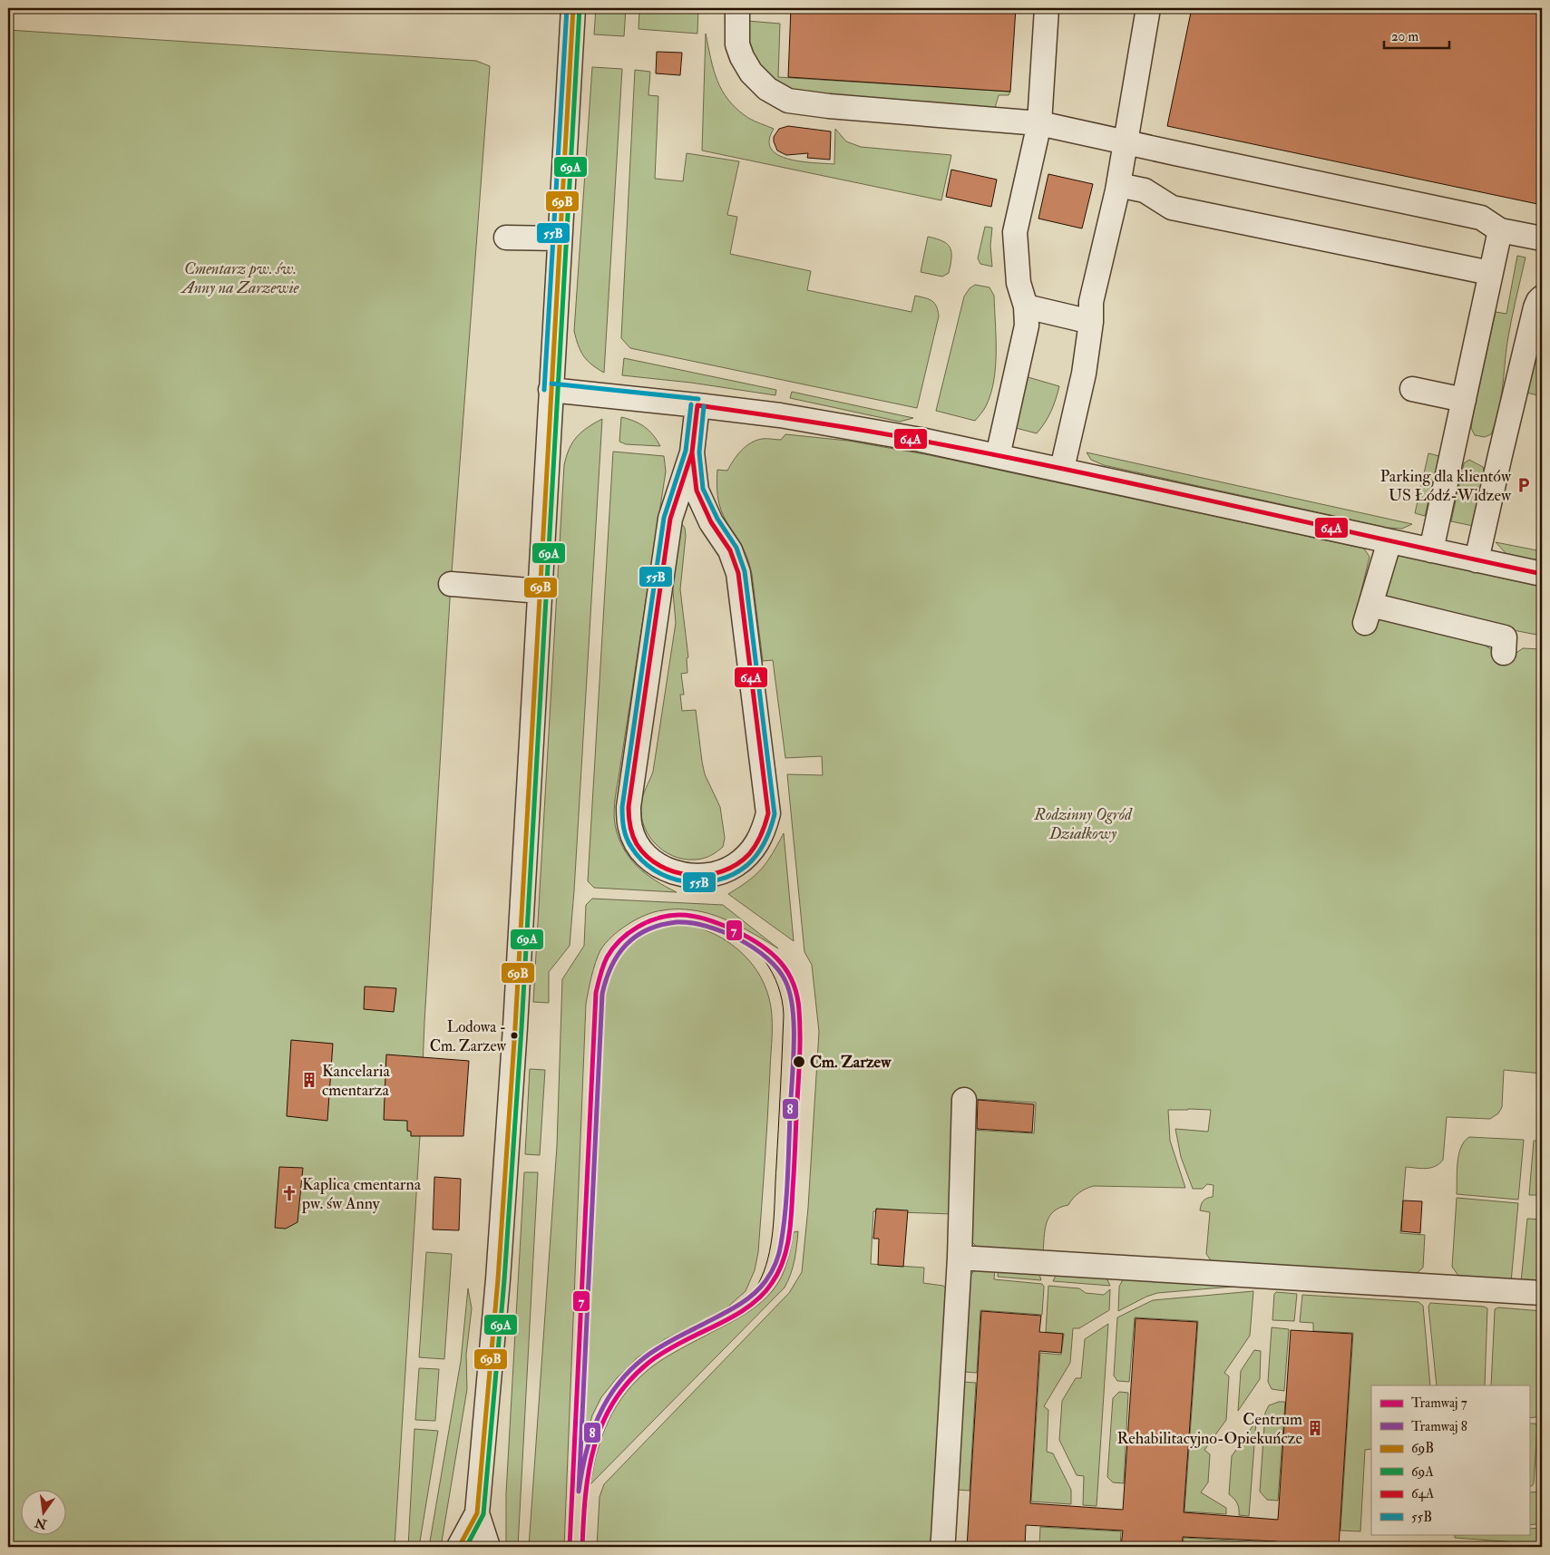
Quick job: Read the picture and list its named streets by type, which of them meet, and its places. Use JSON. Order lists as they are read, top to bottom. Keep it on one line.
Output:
{"parks":["Cmentarz pw. św. Anny na Zarzewie","Rodzinny Ogród Działkowy"],"places":{"parking":["Parking dla klientów US Łódź-Widzew"],"other":["Lodowa - Cm. Zarzew","Cm. Zarzew"],"building":["Kancelaria cmentarza","Centrum Rehabilitacyjno-Opiekuńcze"],"church":["Kaplica cmentarna pw. św Anny"]},"lines":["transit line 69B","transit line 69A","transit line 55B","transit line 64A","tram line 7","tram line 8"],"legend":["Tramwaj 7","Tramwaj 8","69B","69A","64A","55B"],"scale_bar":"20 m","north":"bottom"}
